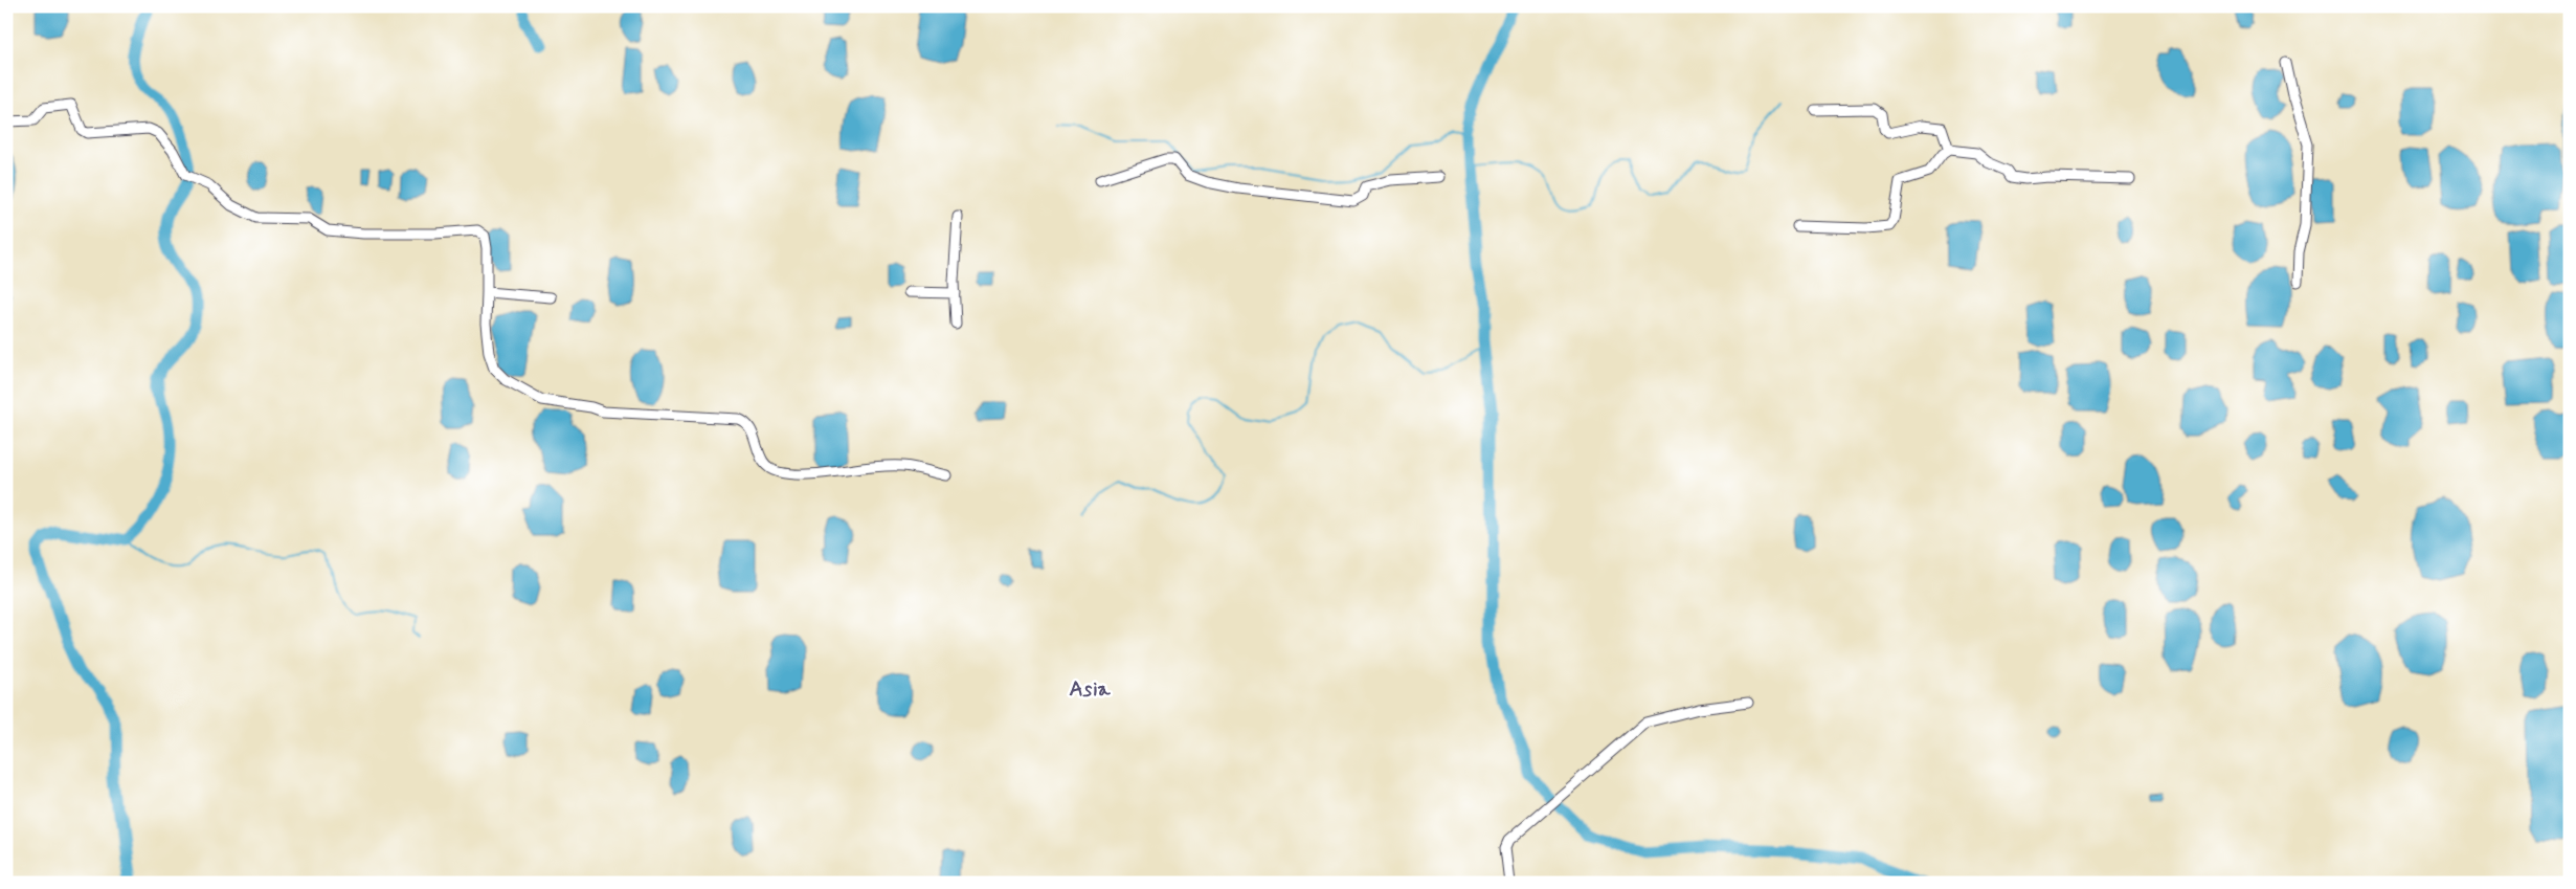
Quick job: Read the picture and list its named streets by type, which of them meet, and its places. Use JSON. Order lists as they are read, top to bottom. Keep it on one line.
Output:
{"districts":["Asia"]}
